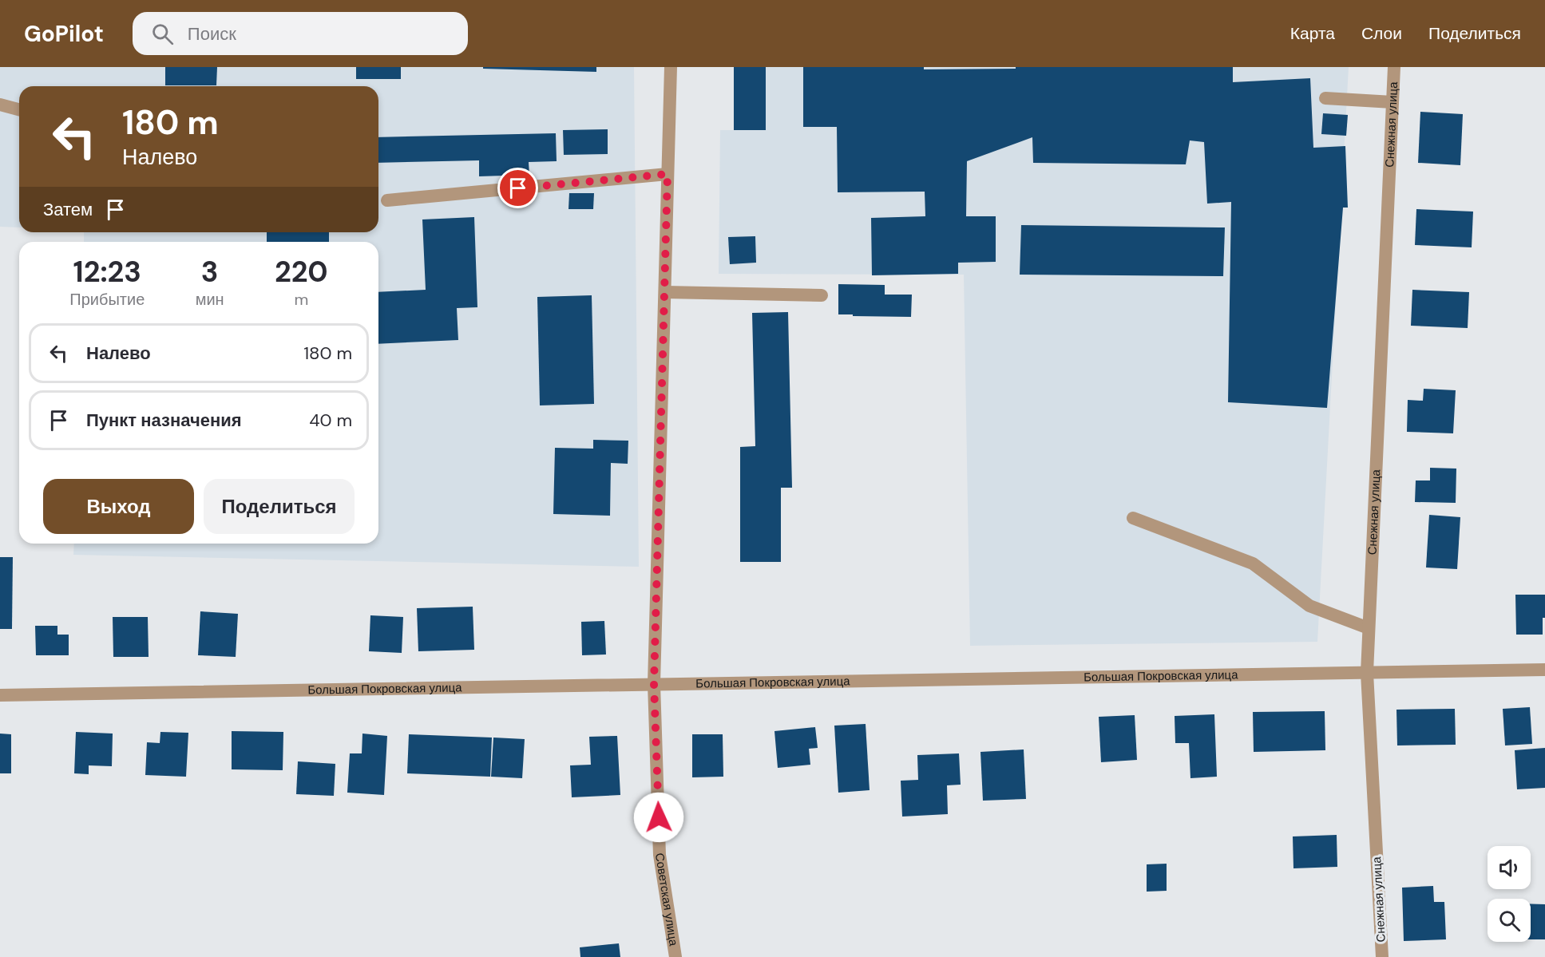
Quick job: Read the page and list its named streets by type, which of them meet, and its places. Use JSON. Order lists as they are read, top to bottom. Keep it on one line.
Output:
{"streets":{"street":["Снежная улица","Большая Покровская улица","Советская улица"]},"crossings":[["Снежная улица","Большая Покровская улица"],["Большая Покровская улица","Советская улица"]],"page":{"header":"GoPilot","search":"Поиск","nav":["Карта","Слои","Поделиться"],"turn":["180 m","Налево"],"then":"Затем","eta":["12:23","Прибытие","3","мин","220","m"],"list":[{"name":"Налево","value":"180 m"},{"name":"Пункт назначения","value":"40 m"}],"buttons":["Выход","Поделиться"]}}
